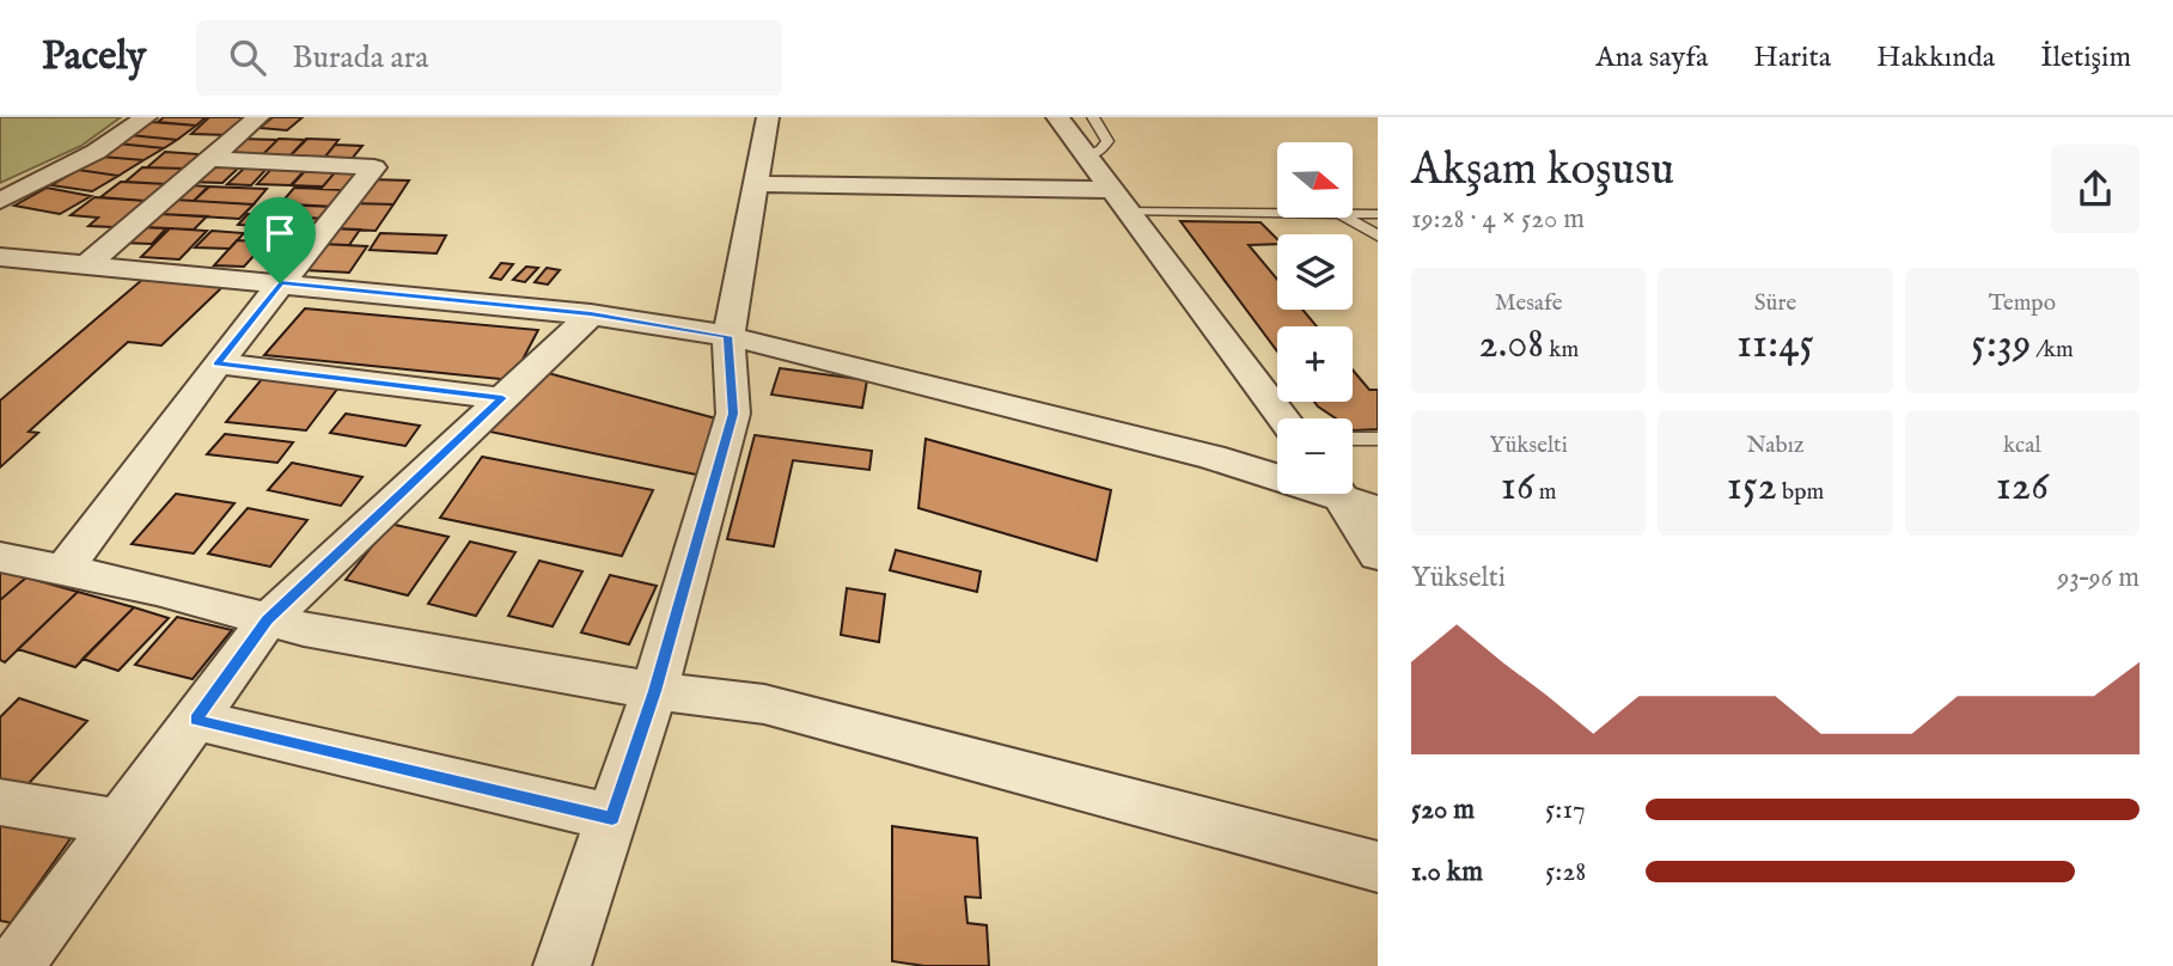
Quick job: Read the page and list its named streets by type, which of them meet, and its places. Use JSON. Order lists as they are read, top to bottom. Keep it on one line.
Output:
{"north":"right","page":{"header":"Pacely","search":"Burada ara","nav":["Ana sayfa","Harita","Hakkında","İletişim"],"heading":["Akşam koşusu","19:28 · 4 × 520 m"],"map_buttons":["+","−"],"stats":[["Mesafe","2.08 km"],["Süre","11:45"],["Tempo","5:39 /km"],["Yükselti","16 m"],["Nabız","152 bpm"],["kcal","126"]],"chart":["Yükselti","93–96 m"],"list":[{"name":"520 m","note":"5:17"},{"name":"1.0 km","note":"5:28"}]}}
